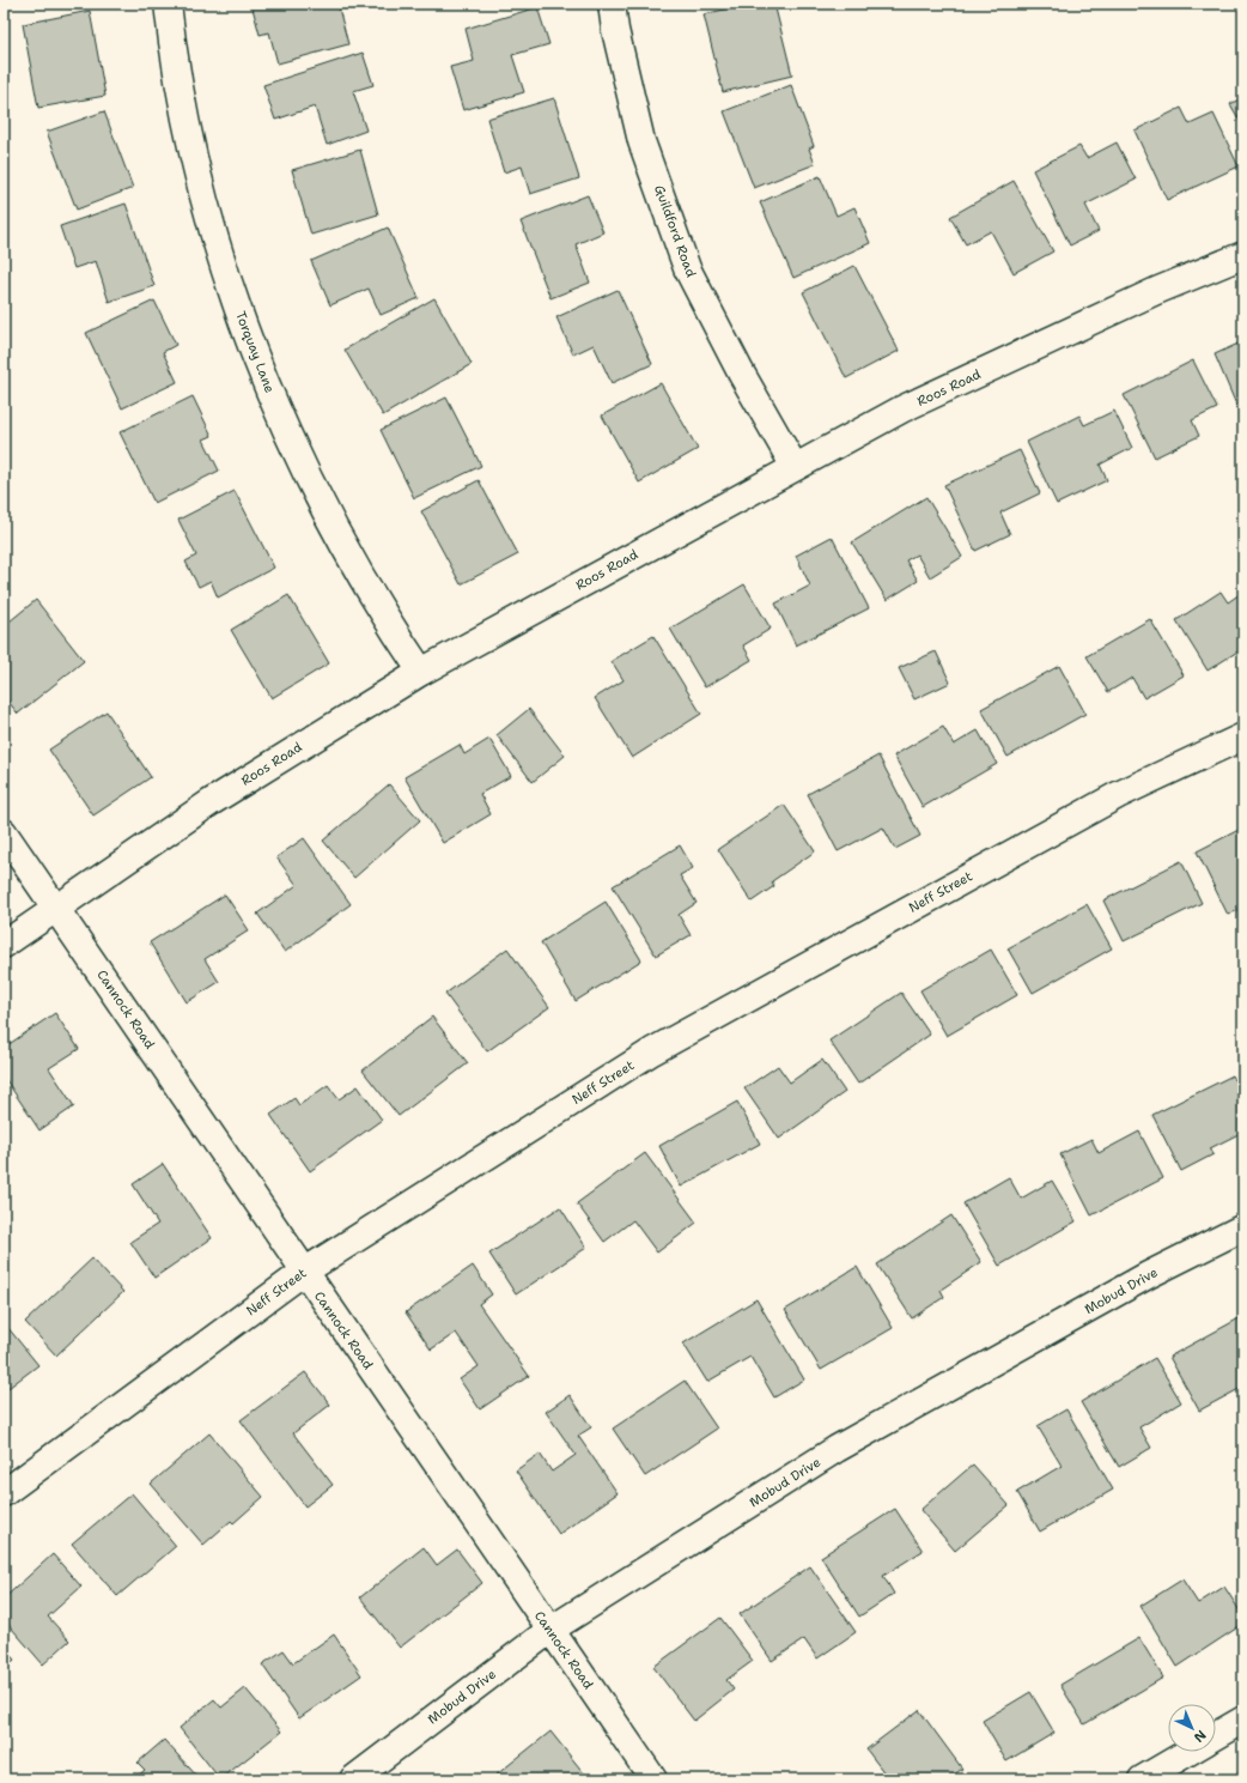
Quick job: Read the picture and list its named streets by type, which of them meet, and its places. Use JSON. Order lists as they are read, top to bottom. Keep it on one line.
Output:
{"streets":{"street":["Guildford Road","Torquay Lane","Roos Road","Neff Street","Cannock Road","Mobud Drive"]},"crossings":[["Guildford Road","Roos Road"],["Torquay Lane","Roos Road"],["Roos Road","Cannock Road"],["Neff Street","Cannock Road"],["Cannock Road","Mobud Drive"]],"north":"bottom right"}
